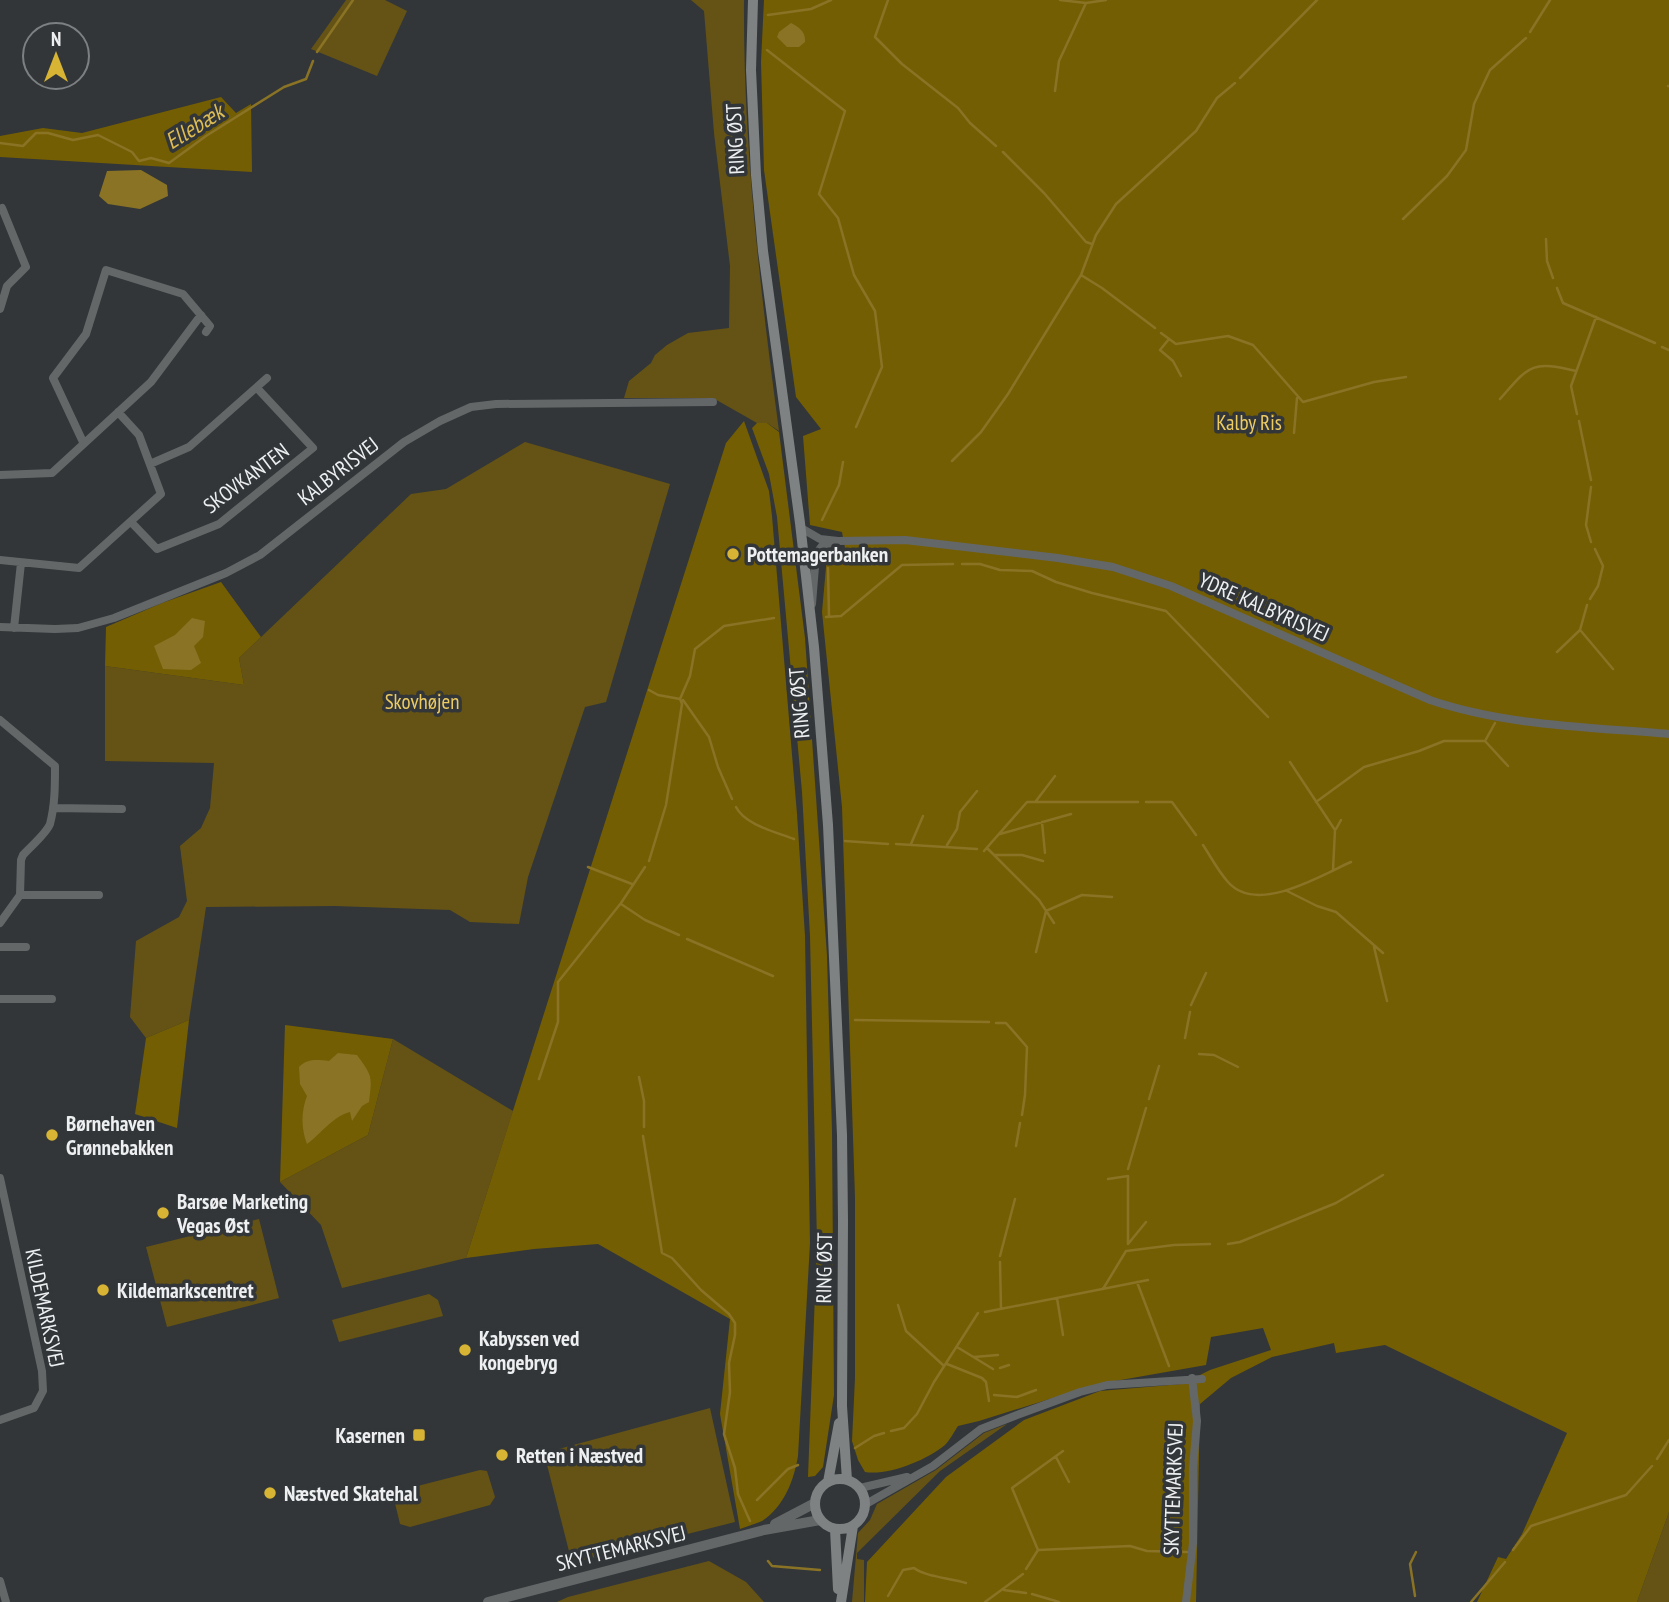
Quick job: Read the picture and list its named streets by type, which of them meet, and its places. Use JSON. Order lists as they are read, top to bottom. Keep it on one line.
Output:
{"streets":{"main road":["RING ØST"],"street":["KALBYRISVEJ","SKOVKANTEN","YDRE KALBYRISVEJ","KILDEMARKSVEJ","SKYTTEMARKSVEJ"]},"crossings":[["RING ØST","YDRE KALBYRISVEJ"],["RING ØST","SKYTTEMARKSVEJ"]],"water":["Ellebæk"],"parks":["Kalby Ris","Skovhøjen"],"places":{"other":["Pottemagerbanken","Børnehaven Grønnebakken","Barsøe Marketing Vegas Øst","Kildemarkscentret","Kabyssen ved kongebryg","Retten i Næstved","Næstved Skatehal"],"transit":["Kasernen"]},"north":"top"}
